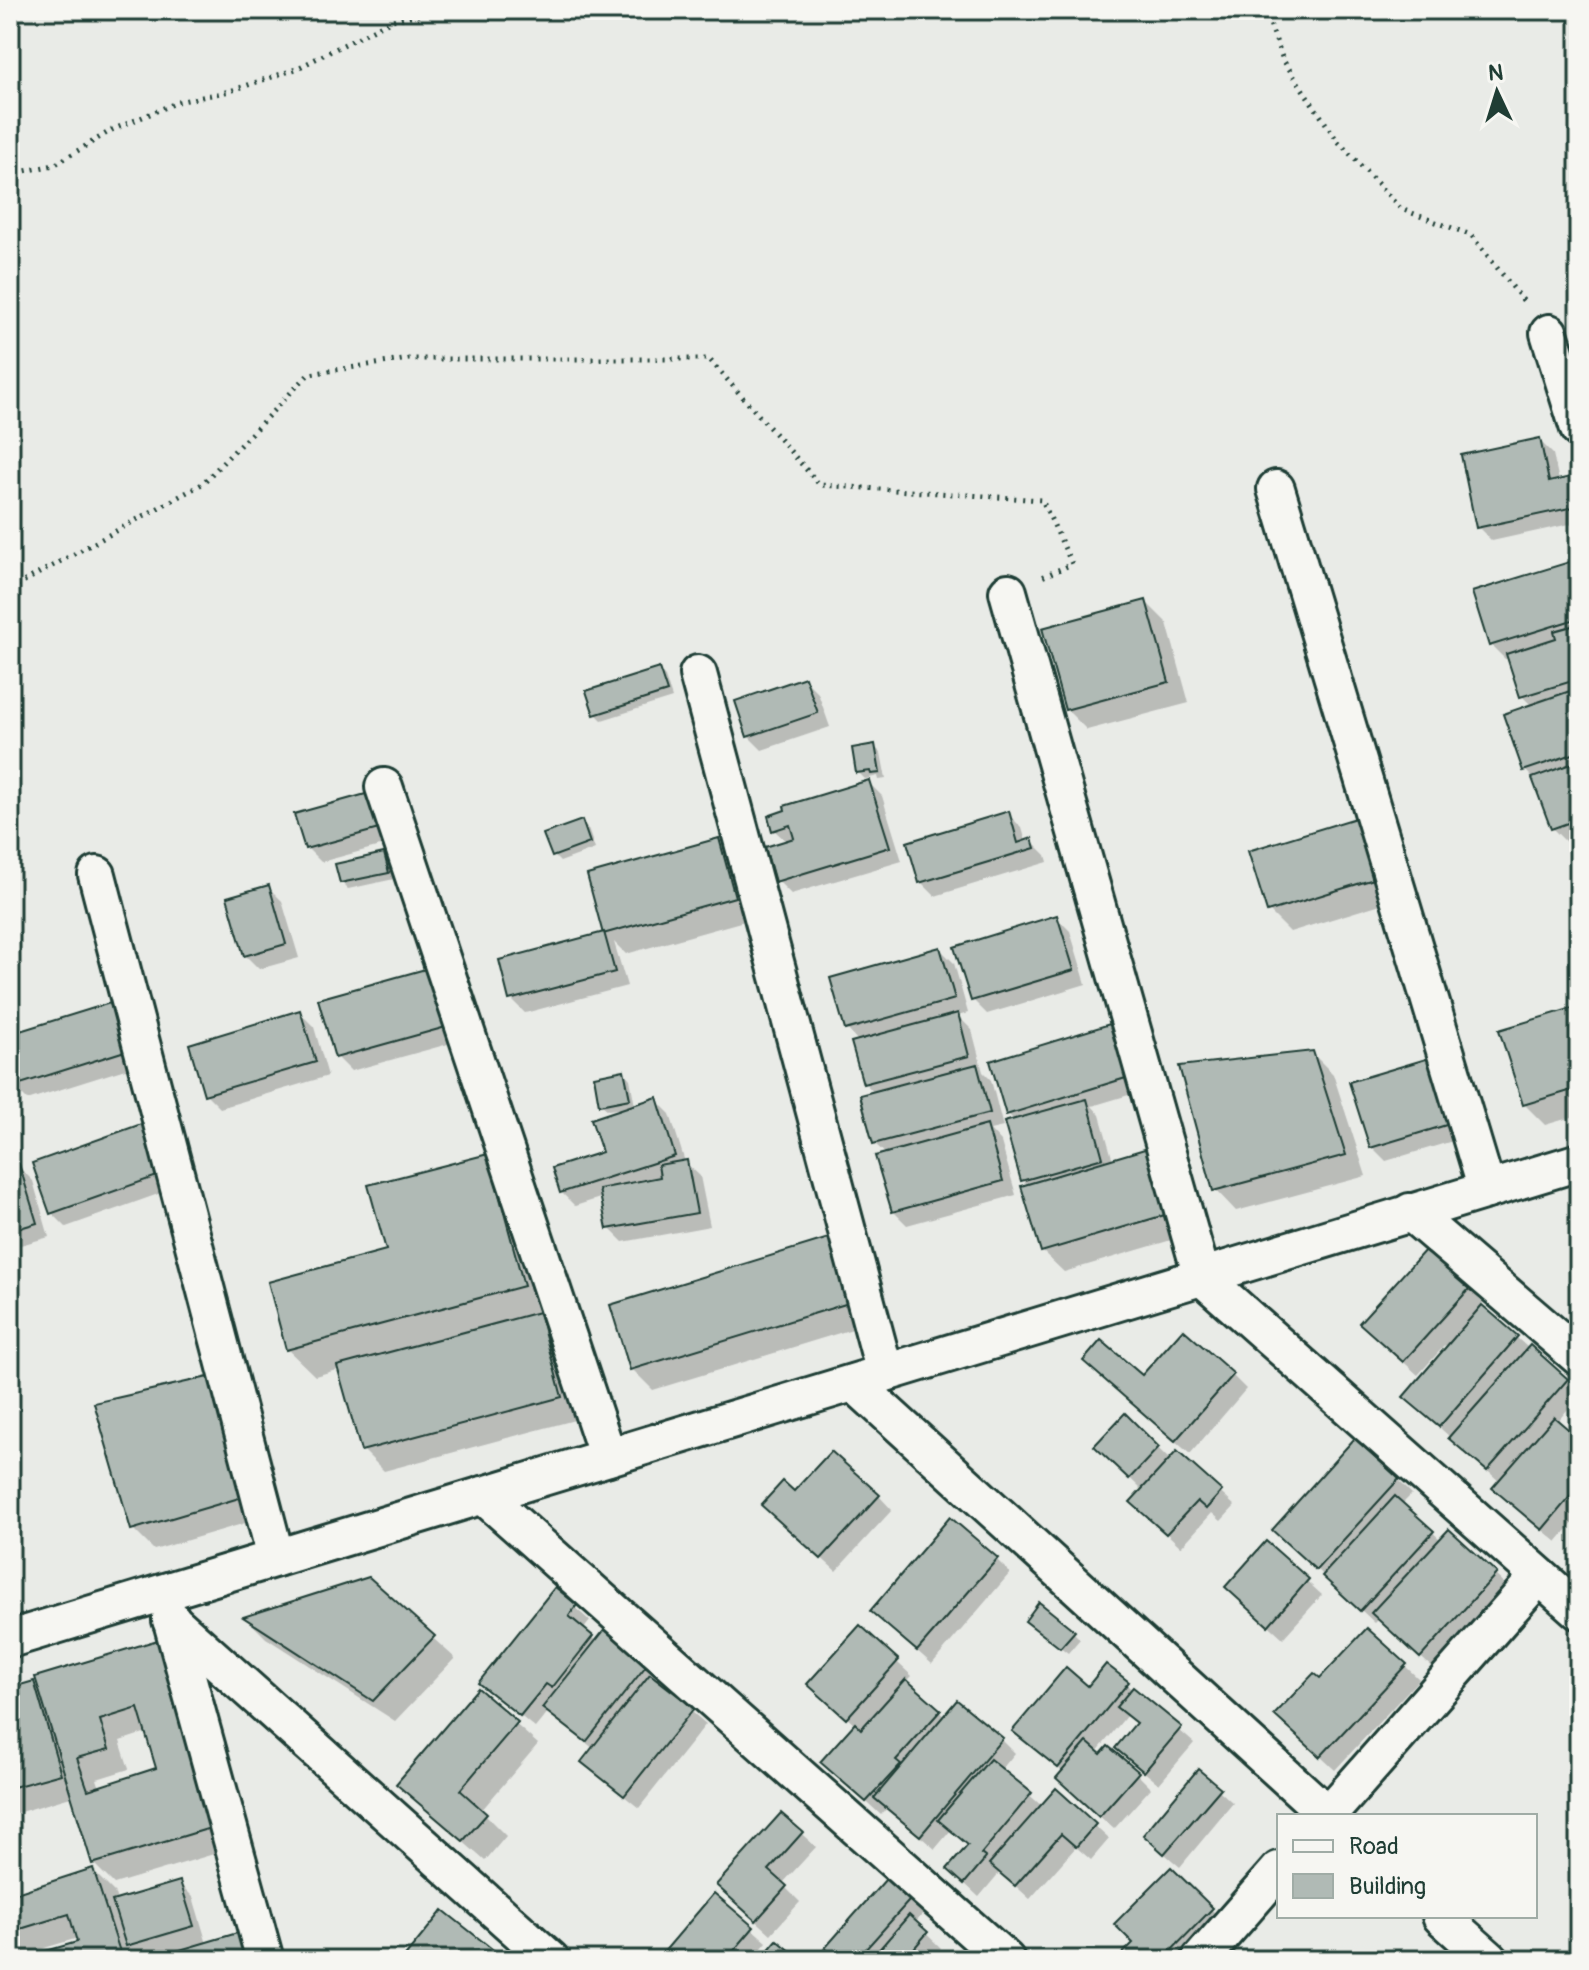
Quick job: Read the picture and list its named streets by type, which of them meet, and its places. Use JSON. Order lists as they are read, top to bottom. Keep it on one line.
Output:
{"legend":["Road","Building"],"north":"top"}
